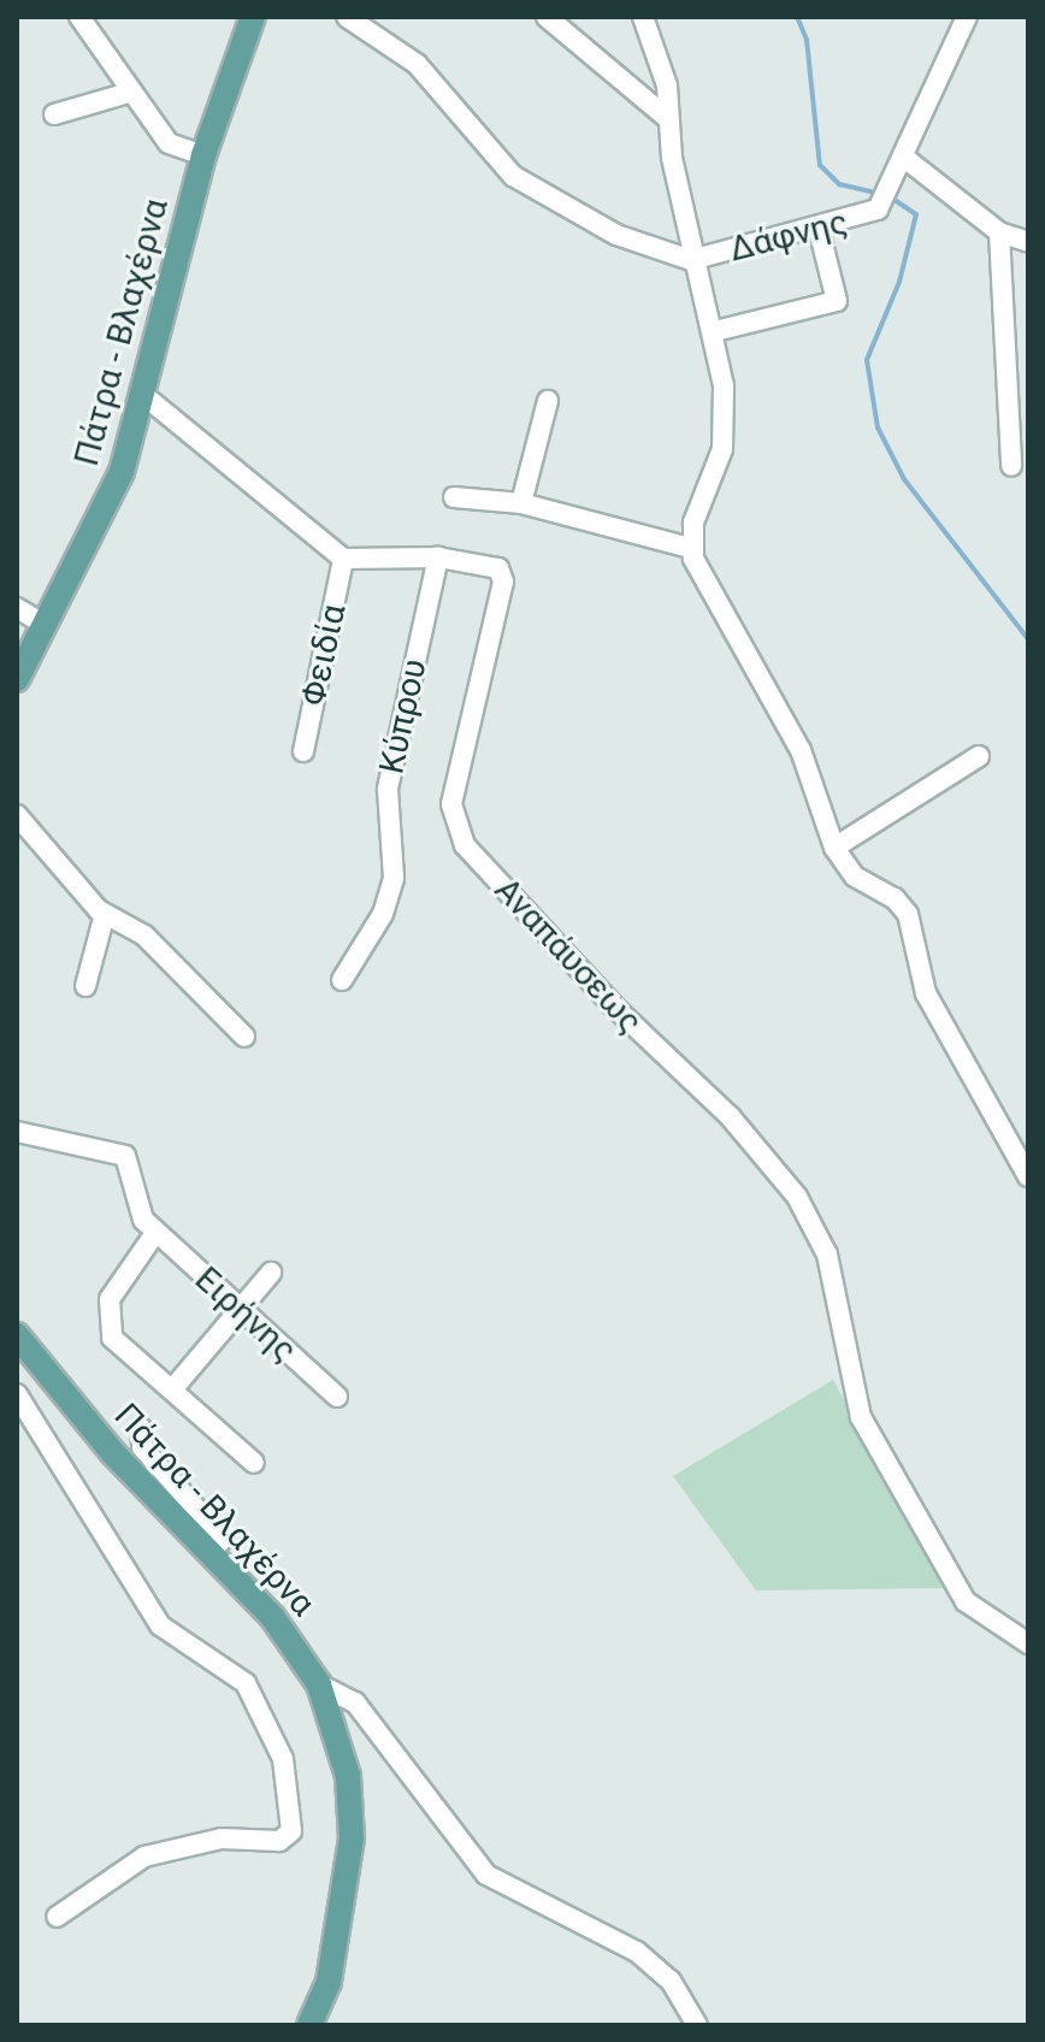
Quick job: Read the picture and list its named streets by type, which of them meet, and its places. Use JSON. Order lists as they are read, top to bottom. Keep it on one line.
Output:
{"streets":{"main road":["Πάτρα - Βλαχέρνα"],"street":["Δάφνης","Φειδία","Κύπρου","Αναπάυσεως","Ειρήνης"]},"crossings":[["Φειδία","Αναπάυσεως"],["Κύπρου","Αναπάυσεως"]]}
